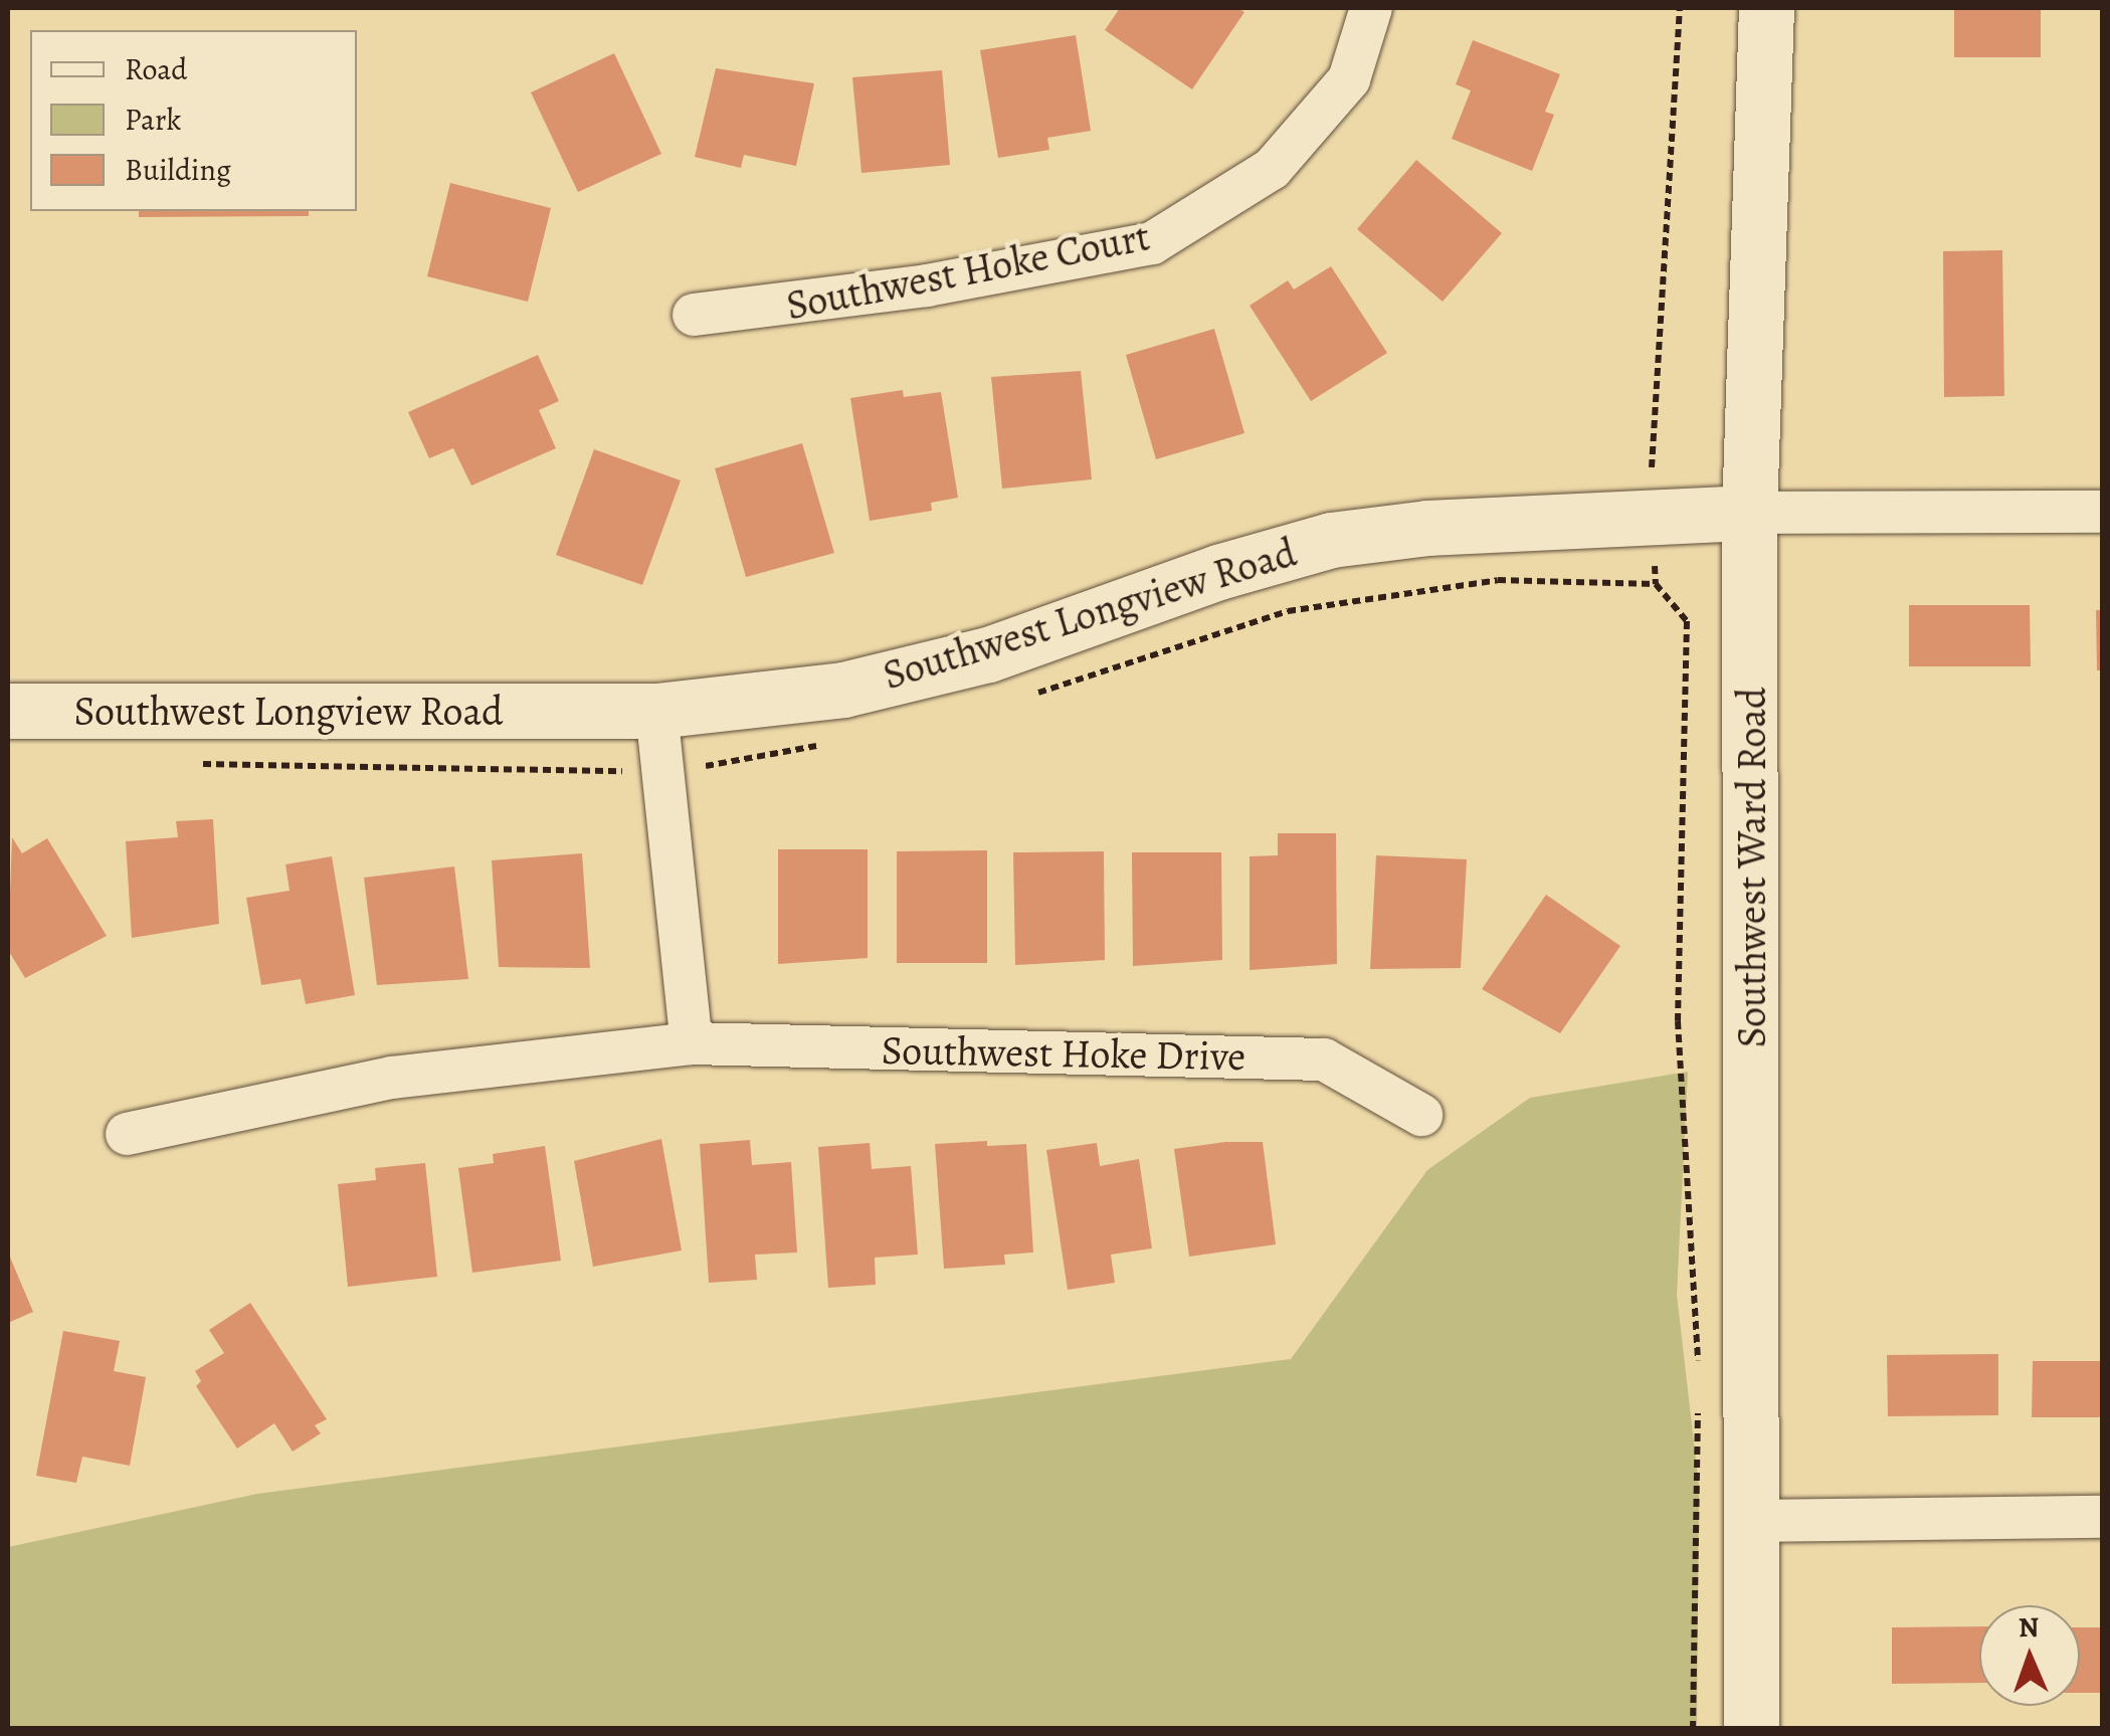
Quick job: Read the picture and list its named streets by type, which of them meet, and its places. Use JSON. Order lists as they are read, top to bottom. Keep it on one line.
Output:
{"streets":{"street":["Southwest Hoke Court","Southwest Longview Road","Southwest Ward Road","Southwest Hoke Drive"]},"crossings":[["Southwest Longview Road","Southwest Ward Road"]],"legend":["Road","Park","Building"],"north":"top"}
